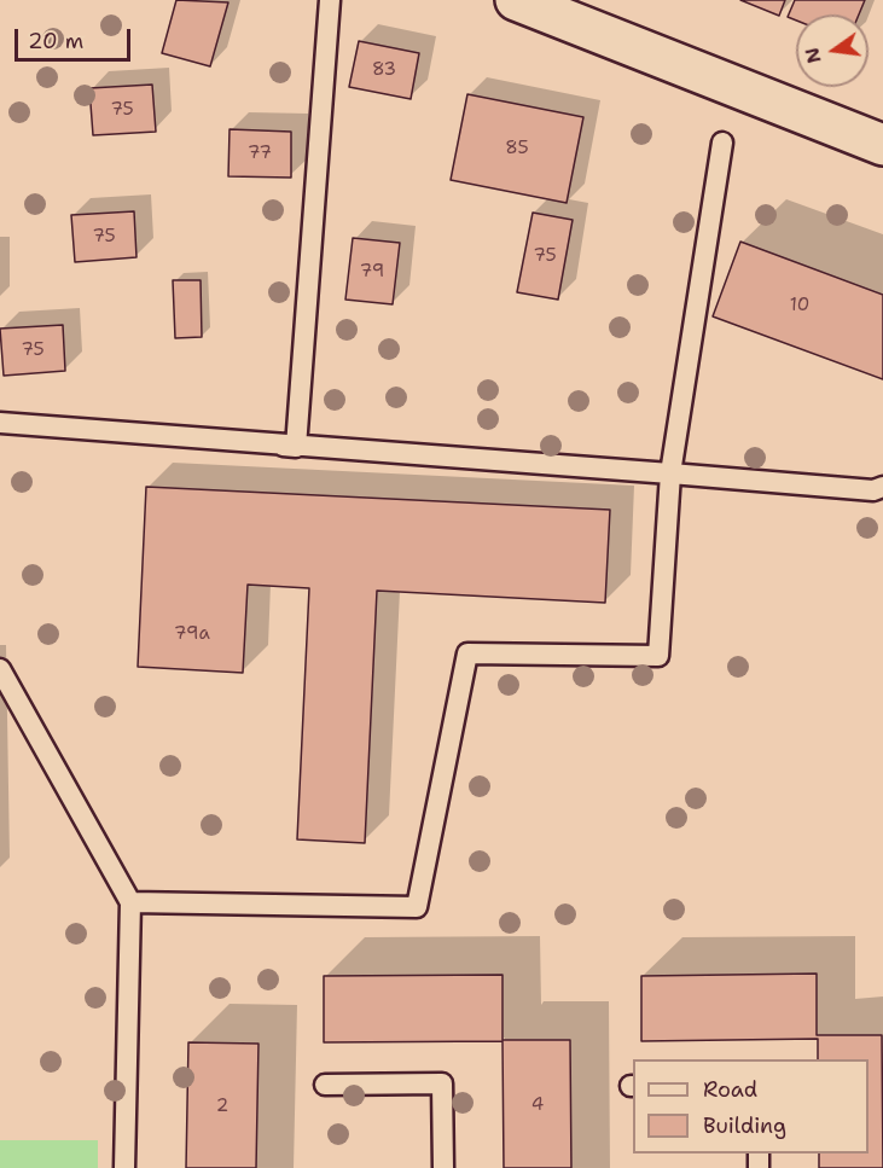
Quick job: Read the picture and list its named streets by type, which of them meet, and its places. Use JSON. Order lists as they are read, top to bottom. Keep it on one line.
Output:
{"house_numbers":["83","75","85","77","75","75","79","10","75","79а","4","2"],"legend":["Road","Building"],"scale_bar":"20 m","north":"left"}
